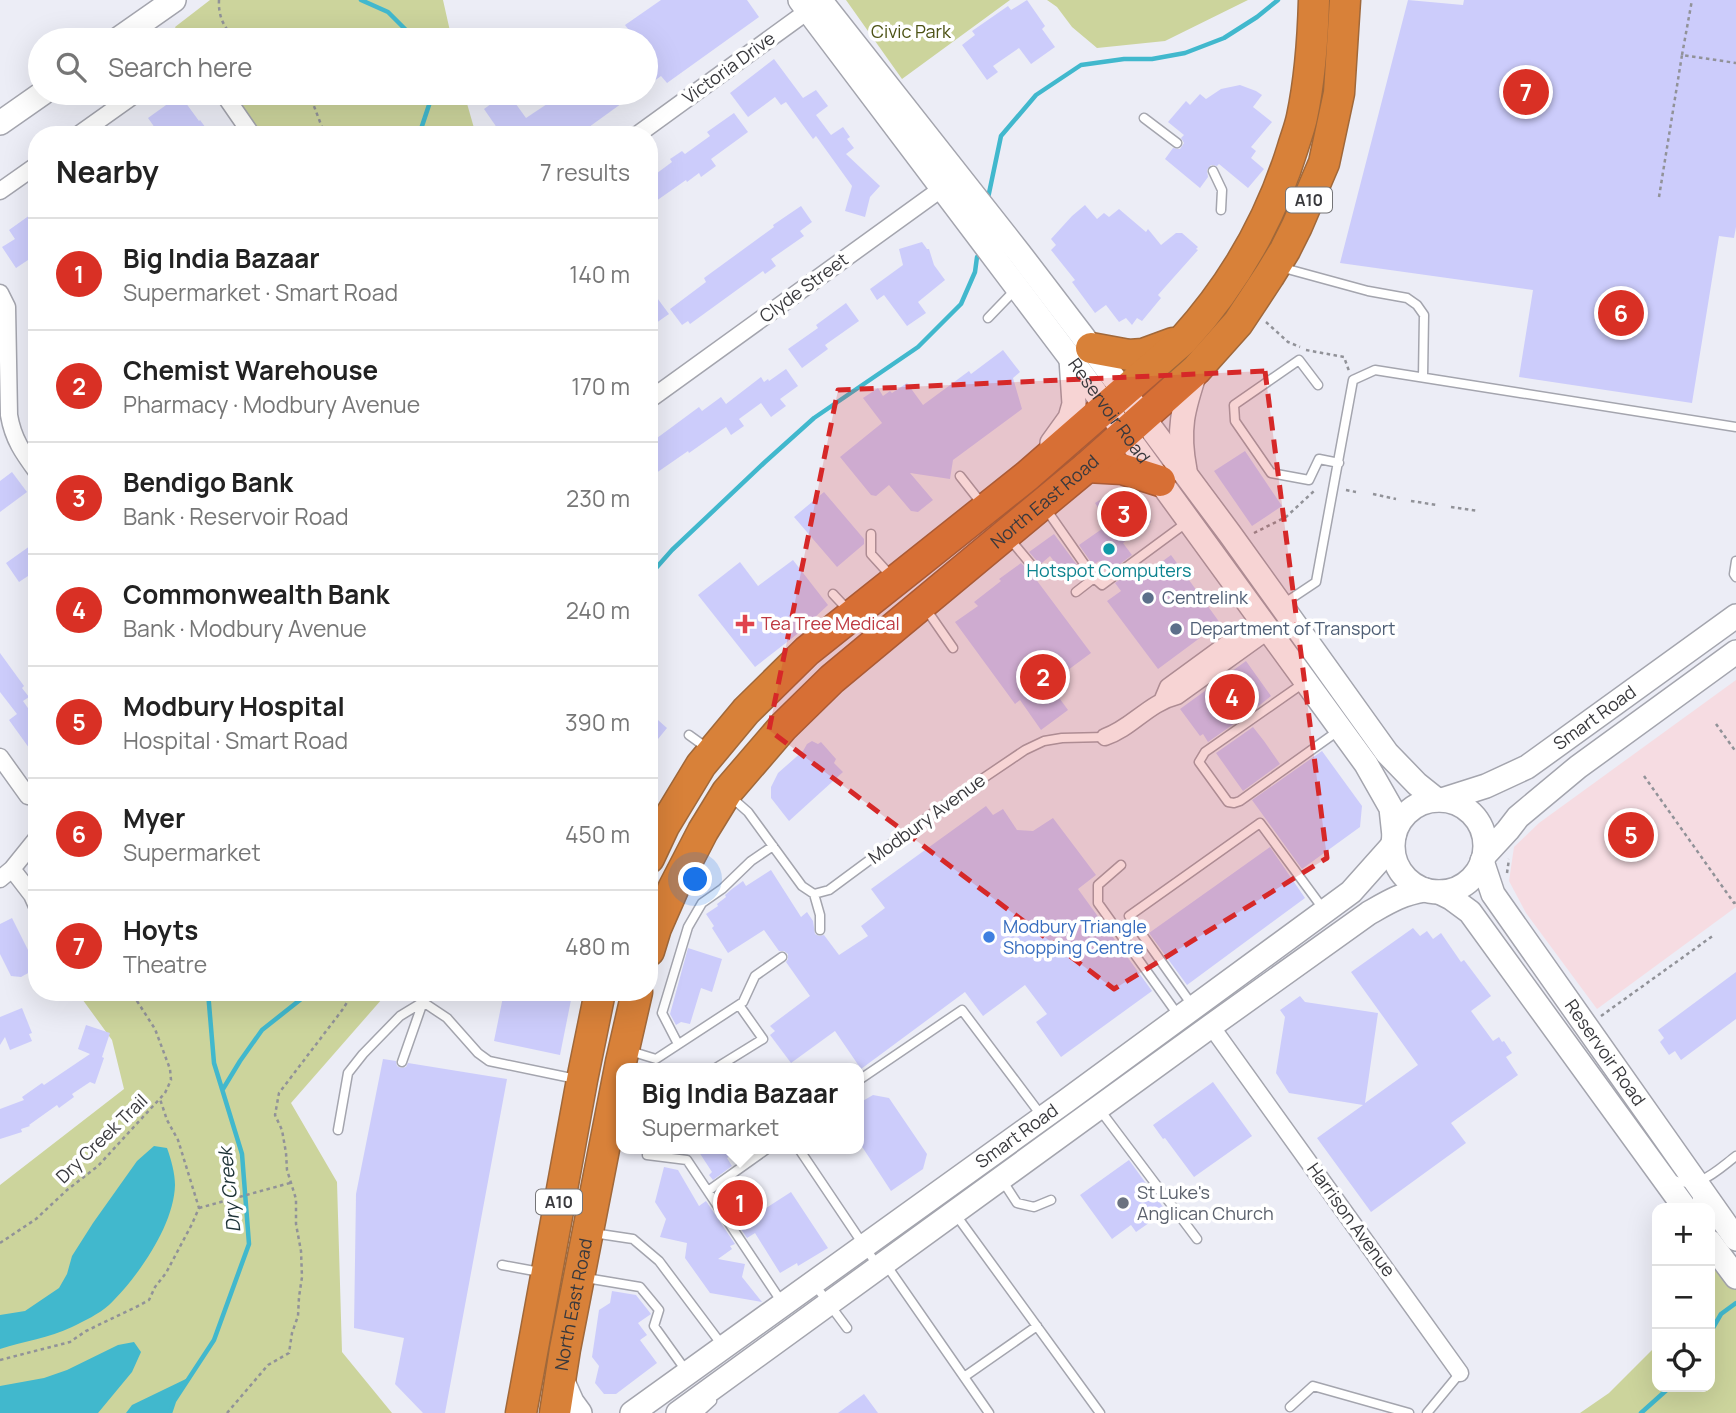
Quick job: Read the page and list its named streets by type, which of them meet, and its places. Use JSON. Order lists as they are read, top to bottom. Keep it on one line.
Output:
{"streets":{"highway":["A10","North East Road"],"main road":["Reservoir Road","Smart Road"],"street":["Victoria Drive","Clyde Street","Modbury Avenue","Harrison Avenue"],"path":["Dry Creek Trail"]},"crossings":[["Victoria Drive","Reservoir Road"],["Clyde Street","Reservoir Road"],["Reservoir Road","North East Road"],["Reservoir Road","Smart Road"],["Reservoir Road","Modbury Avenue"],["Smart Road","Harrison Avenue"]],"water":["Dry Creek"],"parks":["Civic Park"],"places":{"other":["Hotspot Computers","Centrelink","Department of Transport","Modbury Triangle Shopping Centre","St Luke's Anglican Church"],"health":["Tea Tree Medical"]},"page":{"search":"Search here","pins":["7","6","3","2","4","5","1"],"heading":["Nearby","7 results"],"list":[{"mark":"1","name":"Big India Bazaar","note":"Supermarket · Smart Road","value":"140 m"},{"mark":"2","name":"Chemist Warehouse","note":"Pharmacy · Modbury Avenue","value":"170 m"},{"mark":"3","name":"Bendigo Bank","note":"Bank · Reservoir Road","value":"230 m"},{"mark":"4","name":"Commonwealth Bank","note":"Bank · Modbury Avenue","value":"240 m"},{"mark":"5","name":"Modbury Hospital","note":"Hospital · Smart Road","value":"390 m"},{"mark":"6","name":"Myer","note":"Supermarket","value":"450 m"},{"mark":"7","name":"Hoyts","note":"Theatre","value":"480 m"}],"popup":["Big India Bazaar","Supermarket"],"map_buttons":["+","−"]}}
